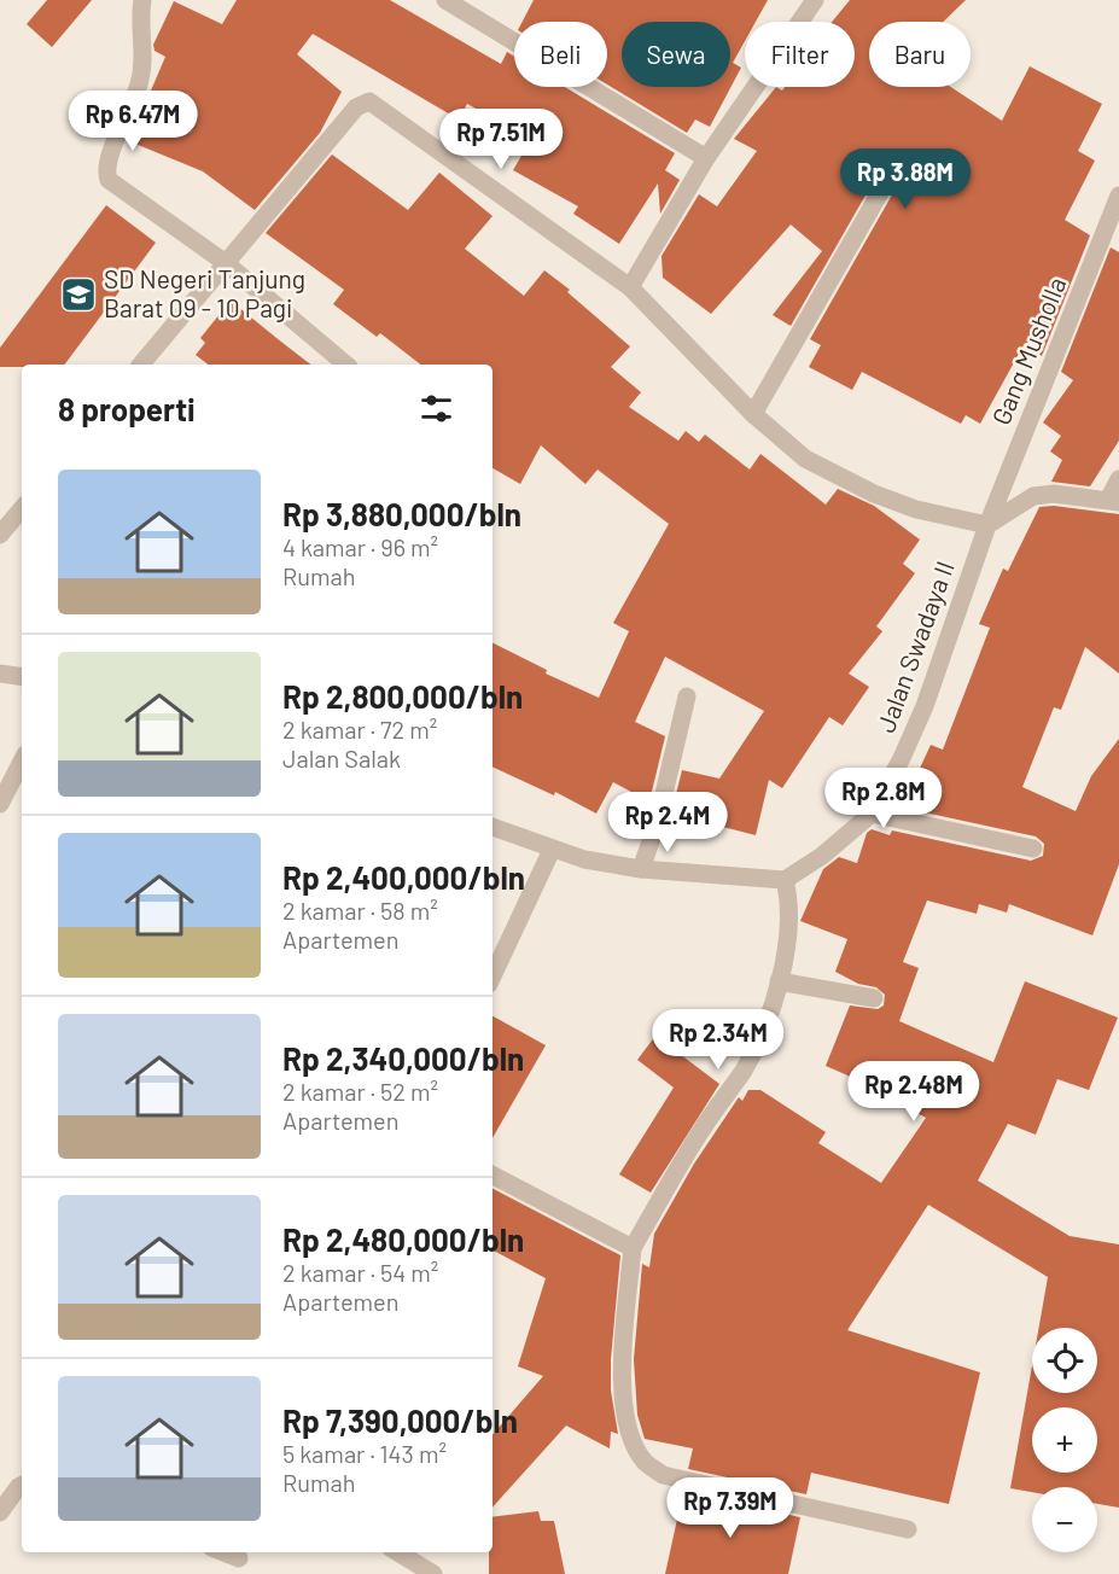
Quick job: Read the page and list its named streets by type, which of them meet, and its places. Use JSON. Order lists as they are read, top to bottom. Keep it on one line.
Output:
{"streets":{"street":["Gang Musholla","Jalan Swadaya II"]},"crossings":[["Gang Musholla","Jalan Swadaya II"]],"places":{"school or university":["SD Negeri Tanjung Barat 09 - 10 Pagi"]},"page":{"chip":["Beli","Sewa","Filter","Baru"],"price":["Rp 6.47M","Rp 7.51M","Rp 3.88M","Rp 2.8M","Rp 2.4M","Rp 2.34M","Rp 2.48M","Rp 7.39M"],"heading":"8 properti","list":[{"name":"Rp 3,880,000/bln","note":"4 kamar · 96 m² · Rumah"},{"name":"Rp 2,800,000/bln","note":"2 kamar · 72 m² · Jalan Salak"},{"name":"Rp 2,400,000/bln","note":"2 kamar · 58 m² · Apartemen"},{"name":"Rp 2,340,000/bln","note":"2 kamar · 52 m² · Apartemen"},{"name":"Rp 2,480,000/bln","note":"2 kamar · 54 m² · Apartemen"},{"name":"Rp 7,390,000/bln","note":"5 kamar · 143 m² · Rumah"}],"map_buttons":["+","−"]}}
